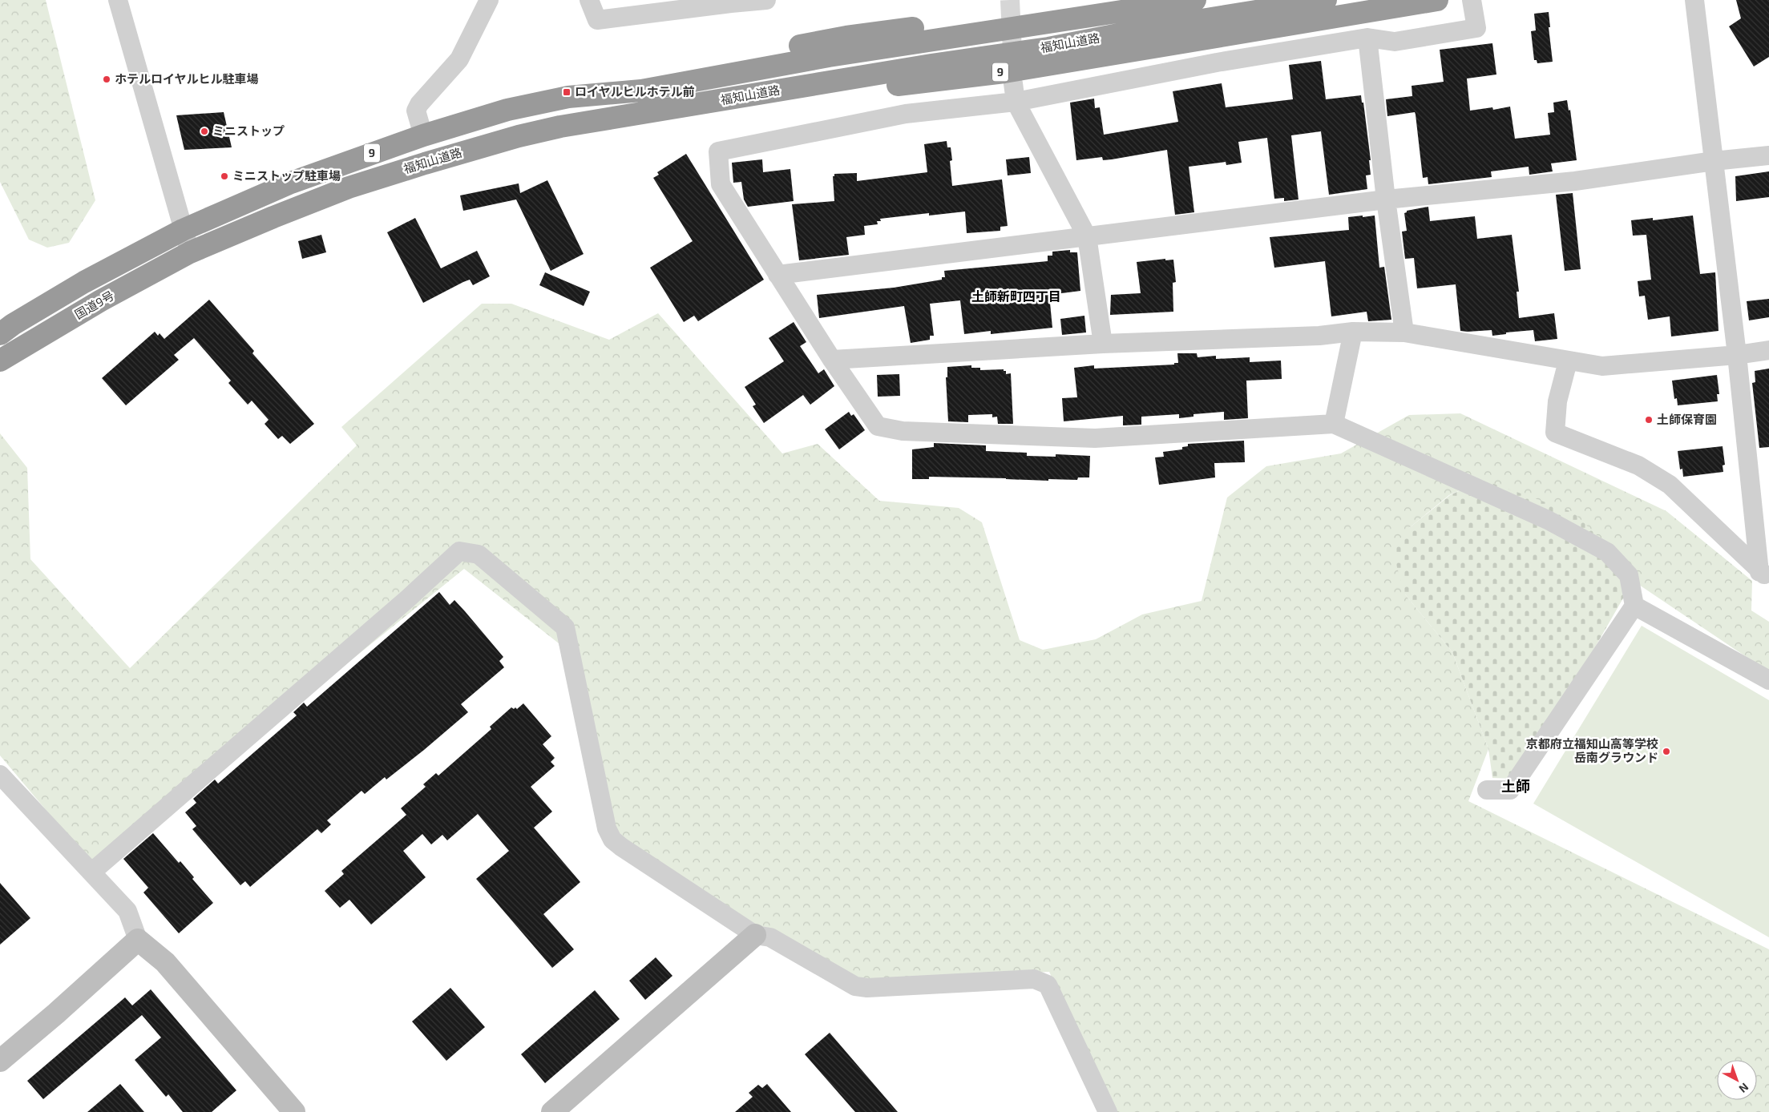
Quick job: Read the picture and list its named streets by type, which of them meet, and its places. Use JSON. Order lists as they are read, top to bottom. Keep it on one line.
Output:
{"streets":{"highway":["福知山道路","9","国道9号"]},"crossings":[["福知山道路","9"],["福知山道路","国道9号"]],"districts":["土師新町四丁目","土師"],"places":{"other":["ホテルロイヤルヒル駐車場","ミニストップ","ミニストップ駐車場","土師保育園","京都府立福知山高等学校 岳南グラウンド"],"transit":["ロイヤルヒルホテル前"]},"north":"bottom right"}
